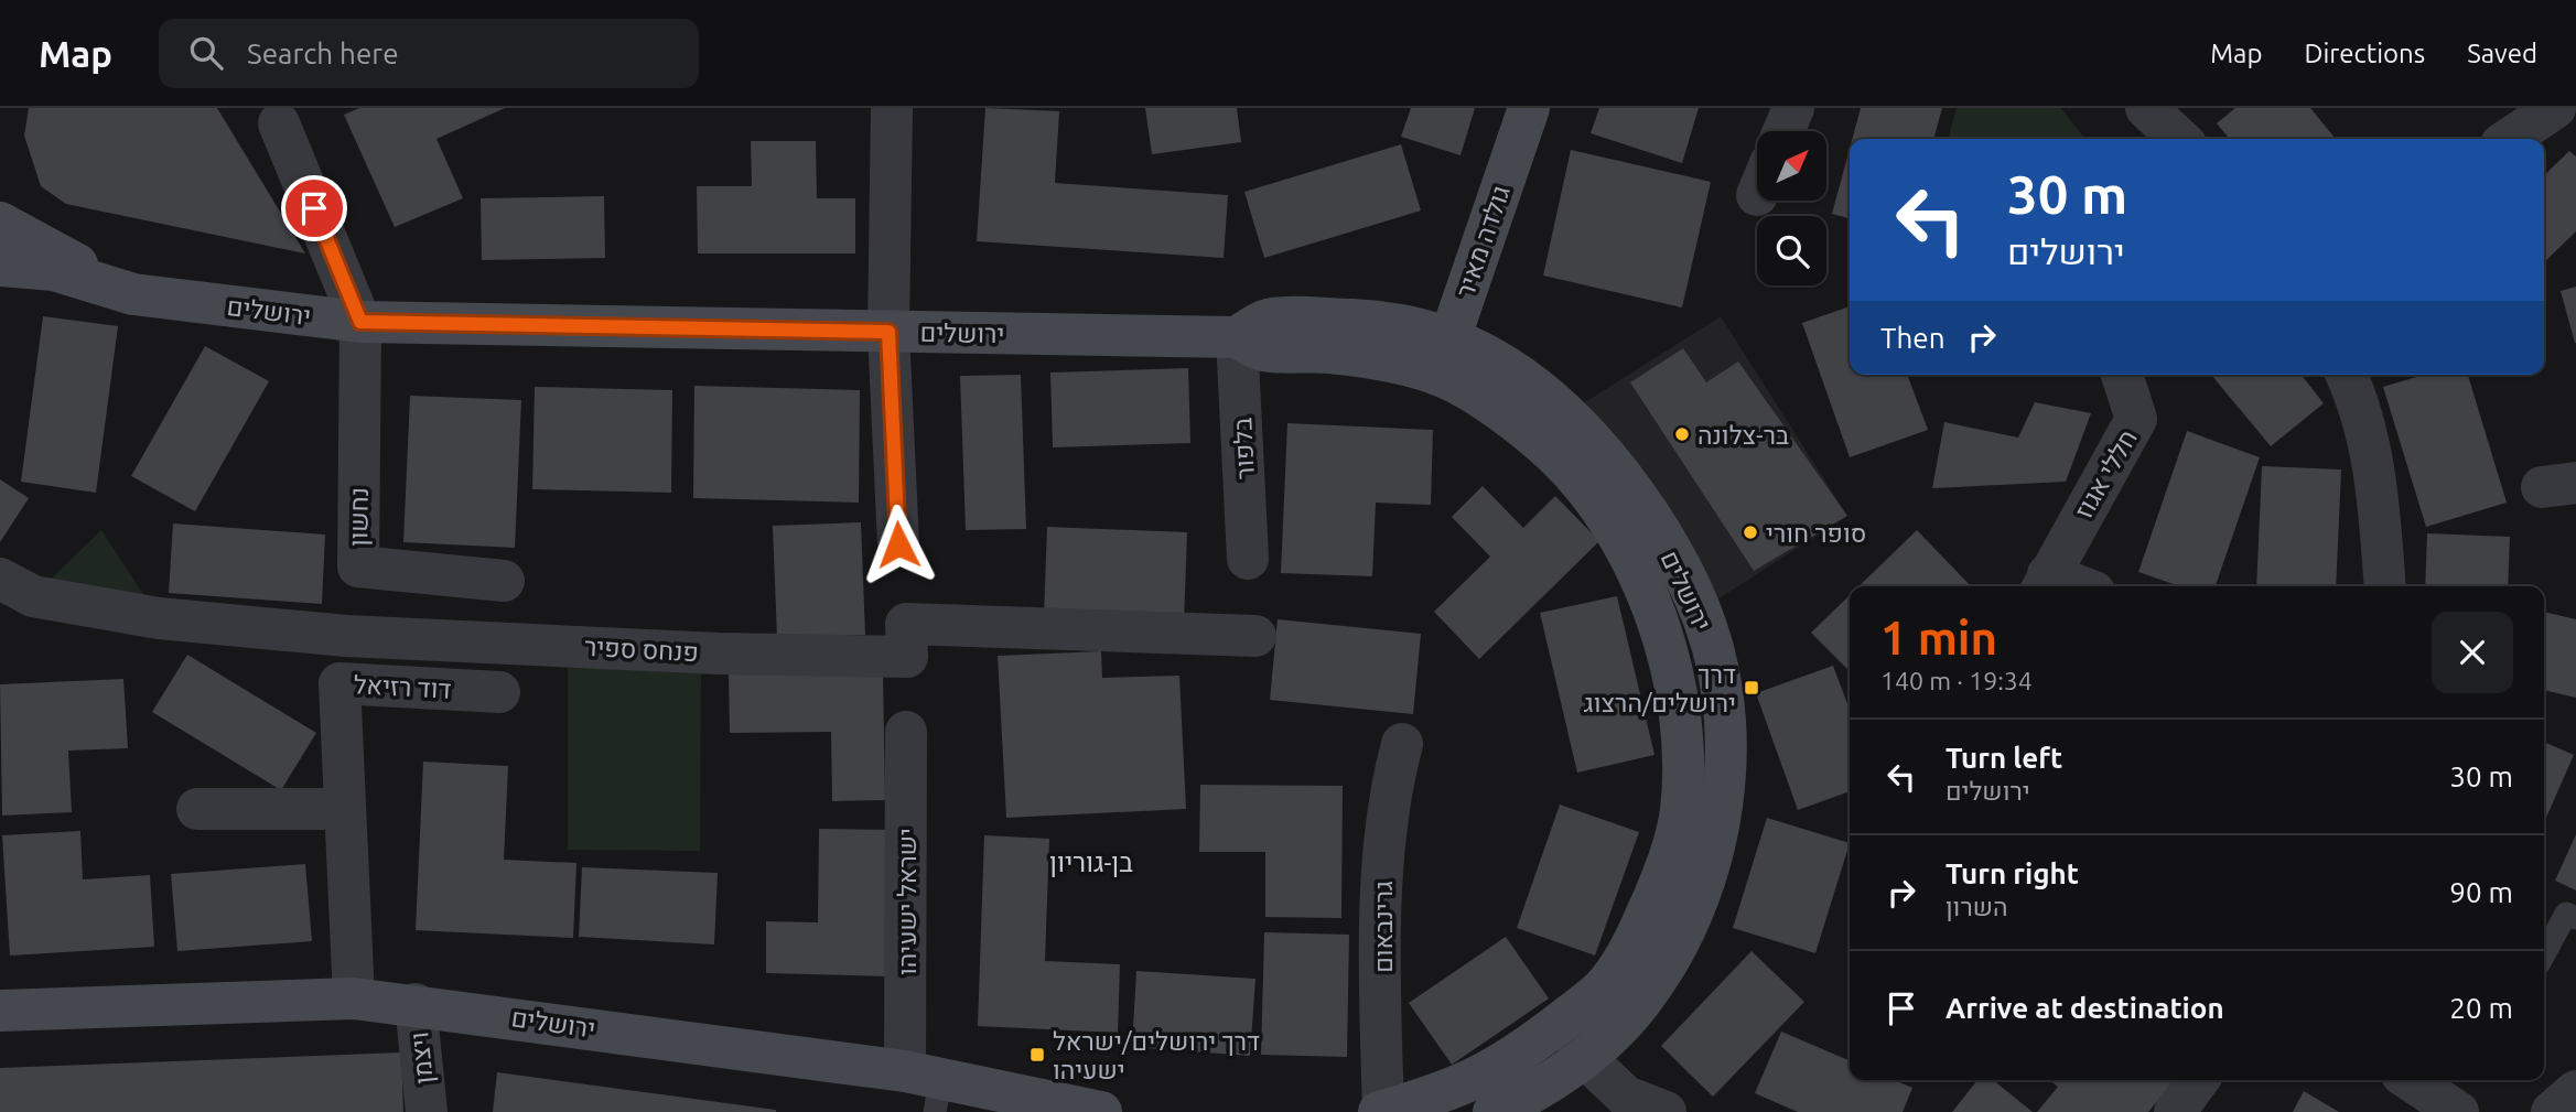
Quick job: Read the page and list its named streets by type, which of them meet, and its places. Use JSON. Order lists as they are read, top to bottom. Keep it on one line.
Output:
{"streets":{"street":["גולדה מאיר","ירושלים","בלפור","חללי אגוז","נחשון","פנחס ספיר","דוד רזיאל","ישראל ישעיהו","גרינבאום","ויצמן"]},"crossings":[["גולדה מאיר","ירושלים"],["ירושלים","בלפור"],["ירושלים","נחשון"],["ירושלים","דוד רזיאל"],["ירושלים","ישראל ישעיהו"],["ירושלים","גרינבאום"],["ירושלים","ויצמן"]],"districts":["בן-גוריון"],"places":{"other":["בר-צלונה","סופר חורי"],"transit":["דרך ירושלים/הרצוג","דרך ירושלים/ישראל ישעיהו"]},"north":"top right","page":{"header":"Map","search":"Search here","nav":["Map","Directions","Saved"],"turn":["30 m","ירושלים"],"then":"Then","heading":["1 min","140 m · 19:34"],"list":[{"name":"Turn left","note":"ירושלים","value":"30 m"},{"name":"Turn right","note":"השרון","value":"90 m"},{"name":"Arrive at destination","value":"20 m"}]}}
